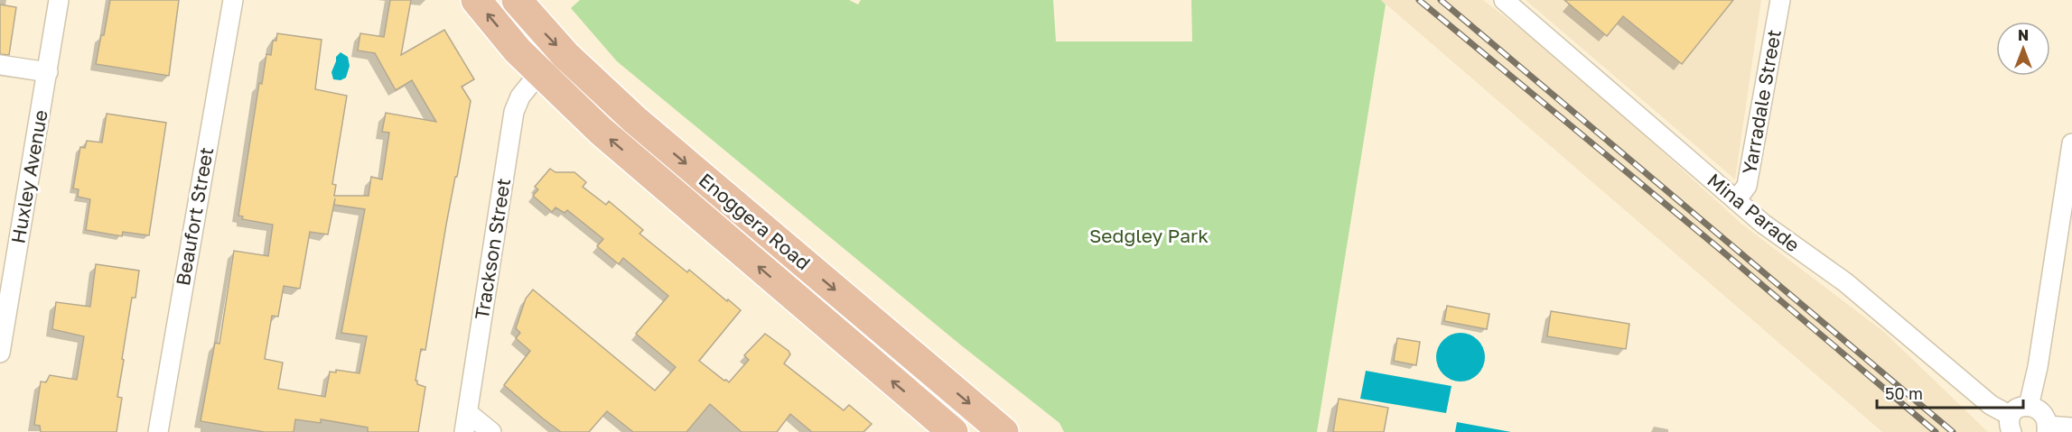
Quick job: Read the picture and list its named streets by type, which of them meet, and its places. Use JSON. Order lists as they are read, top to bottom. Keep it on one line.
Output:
{"streets":{"main road":["Enoggera Road"],"street":["Yarradale Street","Huxley Avenue","Mina Parade","Beaufort Street","Trackson Street"]},"crossings":[["Yarradale Street","Mina Parade"],["Enoggera Road","Trackson Street"]],"parks":["Sedgley Park"],"scale_bar":"50 m","north":"top"}
